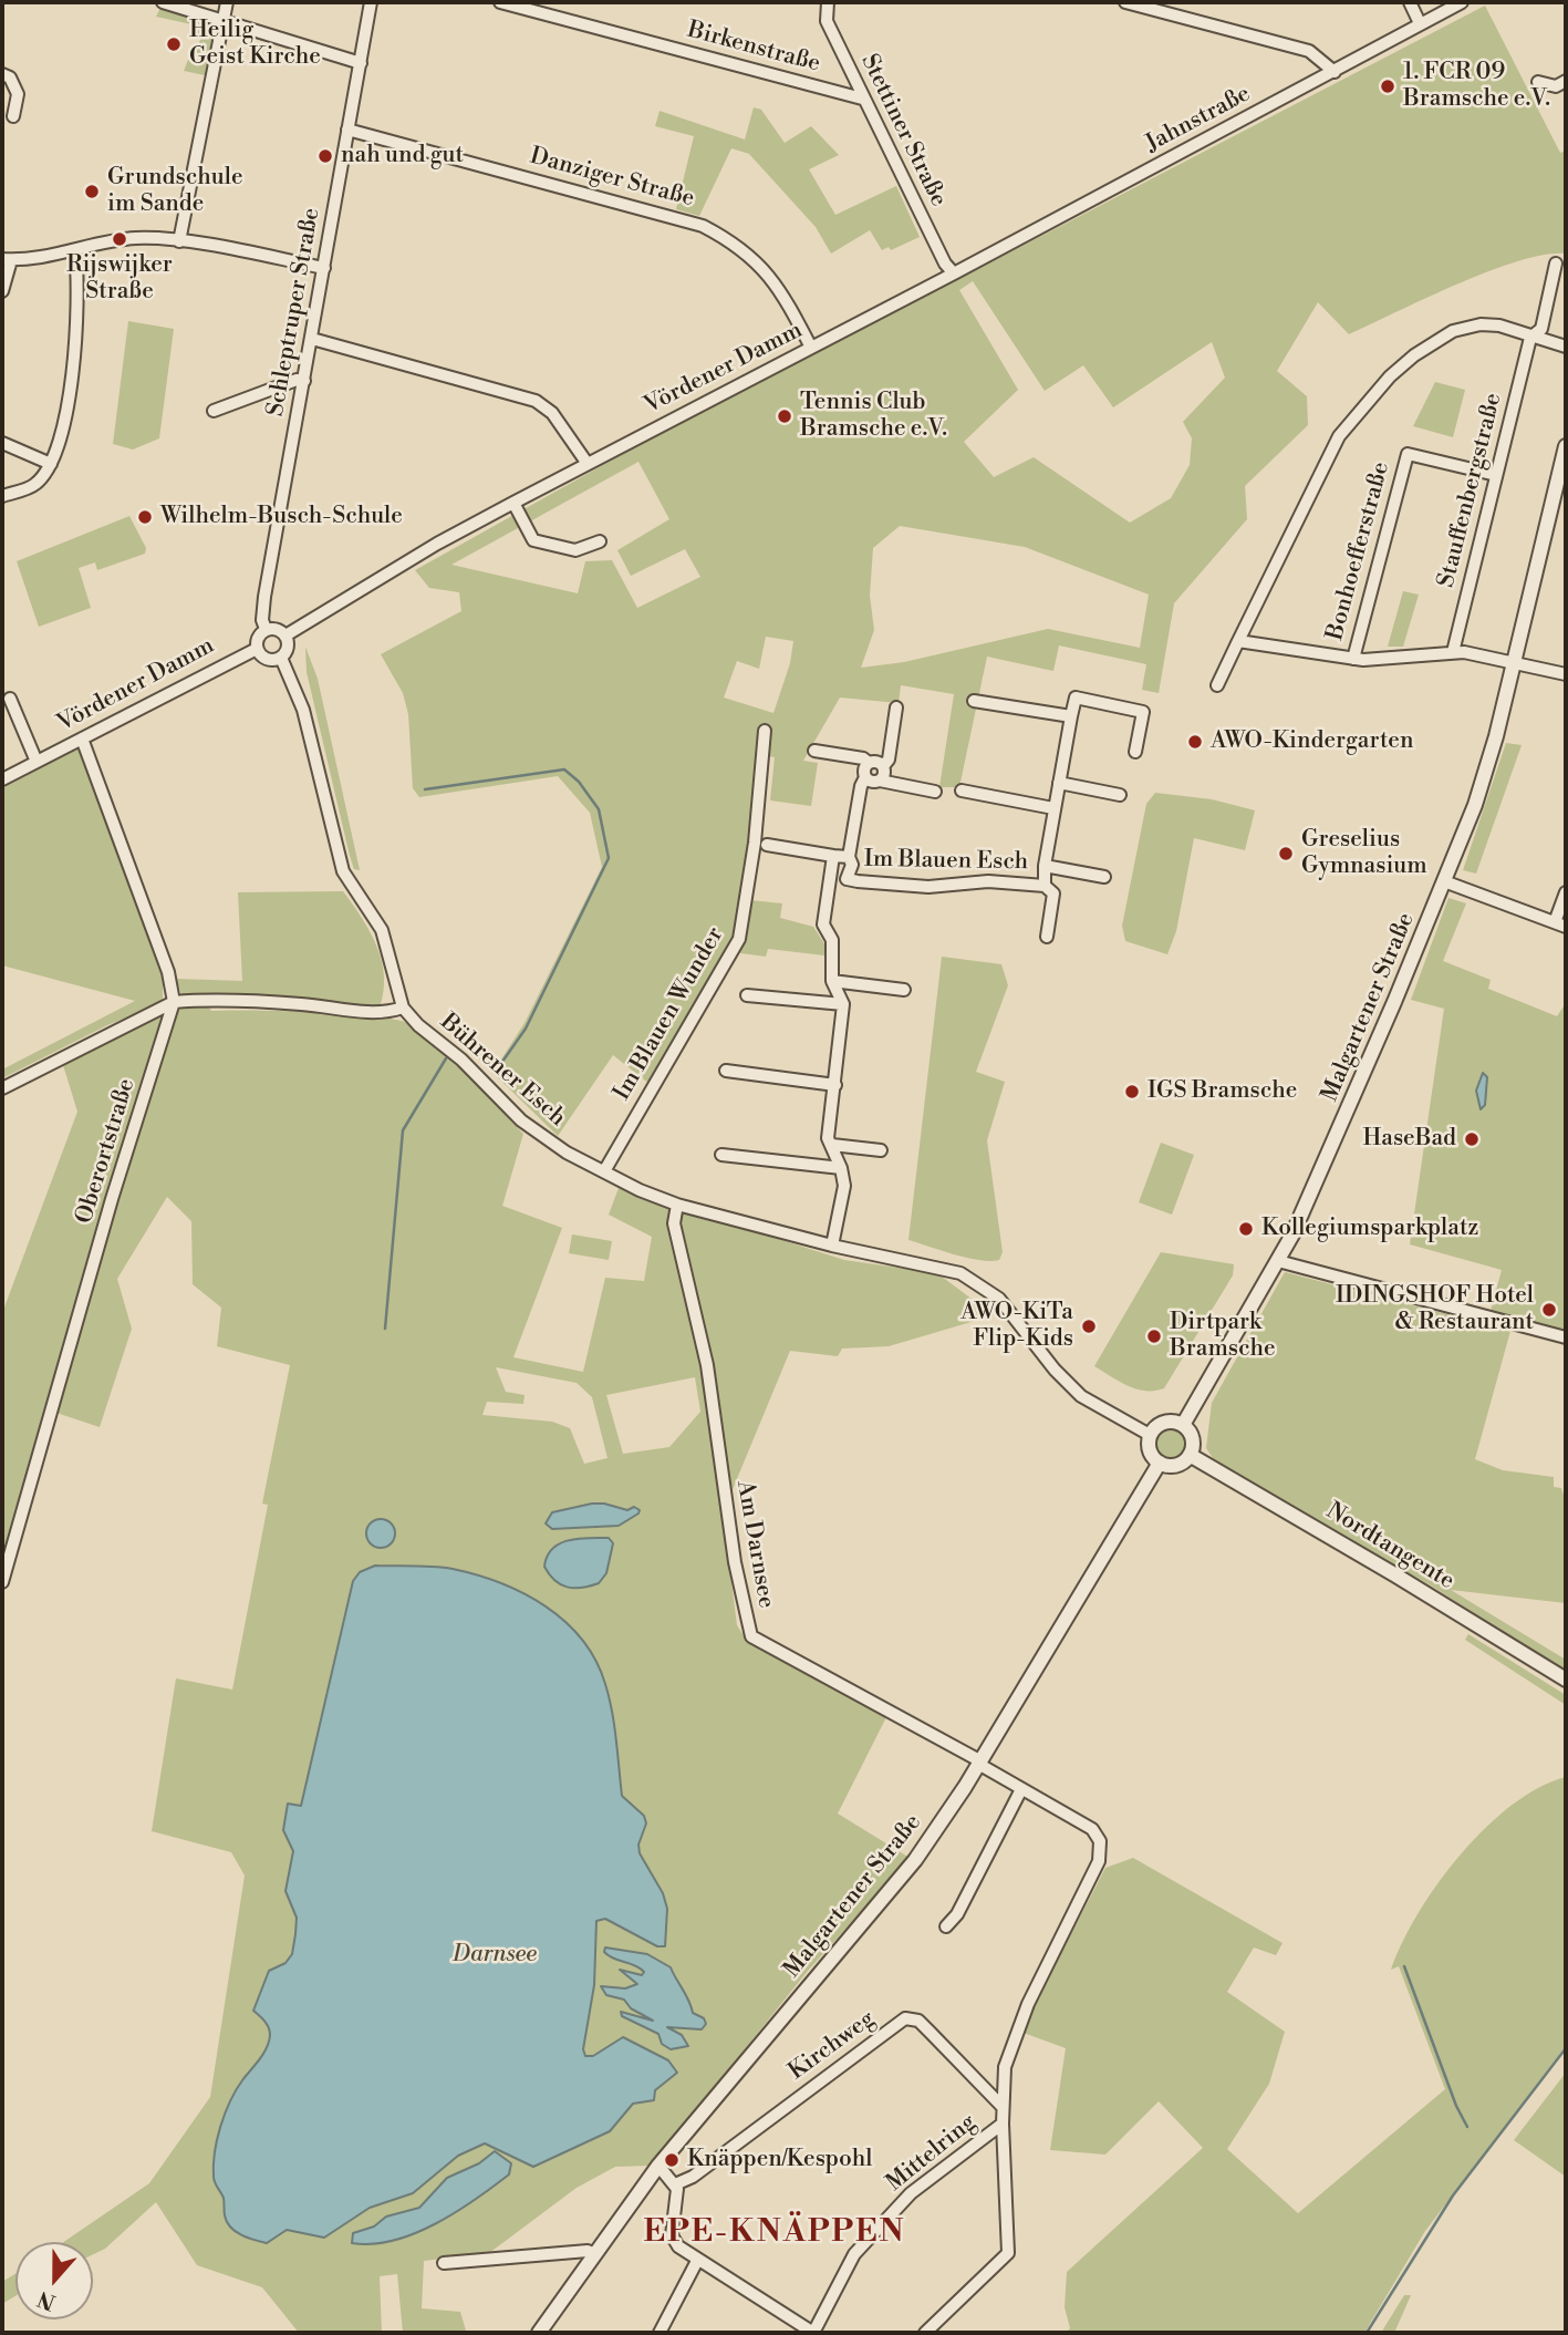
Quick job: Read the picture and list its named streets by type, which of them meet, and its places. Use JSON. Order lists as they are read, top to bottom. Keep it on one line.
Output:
{"streets":{"street":["Birkenstraße","Jahnstraße","Stettiner Straße","Danziger Straße","Schleptruper Straße","Vördener Damm","Stauffenbergstraße","Bonhoefferstraße","Im Blauen Esch","Malgartener Straße","Im Blauen Wunder","Bührener Esch","Oberortstraße","Am Darnsee","Nordtangente","Kirchweg","Mittelring"]},"crossings":[["Birkenstraße","Stettiner Straße"],["Jahnstraße","Stettiner Straße"],["Jahnstraße","Vördener Damm"],["Stettiner Straße","Vördener Damm"],["Danziger Straße","Schleptruper Straße"],["Danziger Straße","Vördener Damm"],["Schleptruper Straße","Vördener Damm"],["Schleptruper Straße","Bührener Esch"],["Vördener Damm","Bührener Esch"],["Stauffenbergstraße","Bonhoefferstraße"],["Malgartener Straße","Bührener Esch"],["Malgartener Straße","Am Darnsee"],["Malgartener Straße","Nordtangente"],["Im Blauen Wunder","Bührener Esch"],["Bührener Esch","Am Darnsee"],["Bührener Esch","Nordtangente"]],"districts":["EPE-KNÄPPEN"],"parks":["Darnsee"],"places":["Heilig Geist Kirche","1. FCR 09 Bramsche e.V.","nah und gut","Grundschule im Sande","Rijswijker Straße","Tennis Club Bramsche e.V.","Wilhelm-Busch-Schule","AWO-Kindergarten","Greselius Gymnasium","IGS Bramsche","HaseBad","Kollegiumsparkplatz","IDINGSHOF Hotel & Restaurant","AWO-KiTa Flip-Kids","Dirtpark Bramsche","Knäppen/Kespohl"],"north":"bottom"}
